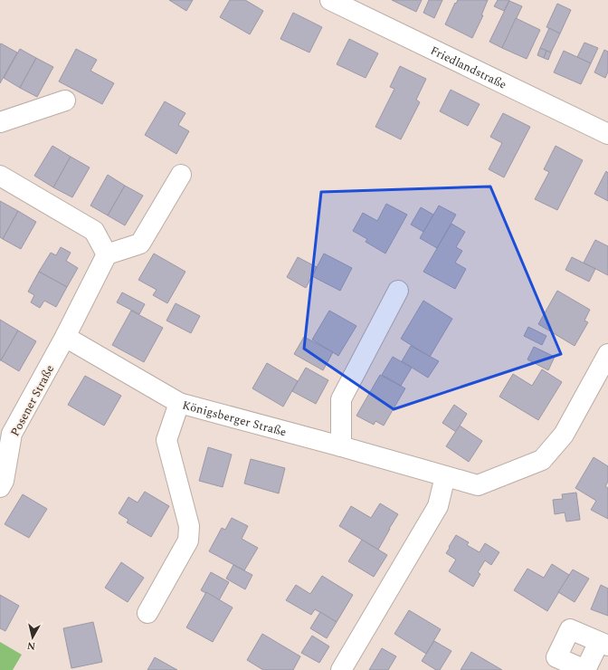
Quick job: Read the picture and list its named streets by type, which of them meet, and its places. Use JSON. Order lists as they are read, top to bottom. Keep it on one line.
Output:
{"streets":{"street":["Friedlandstraße","Posener Straße","Königsberger Straße"]},"north":"bottom"}
